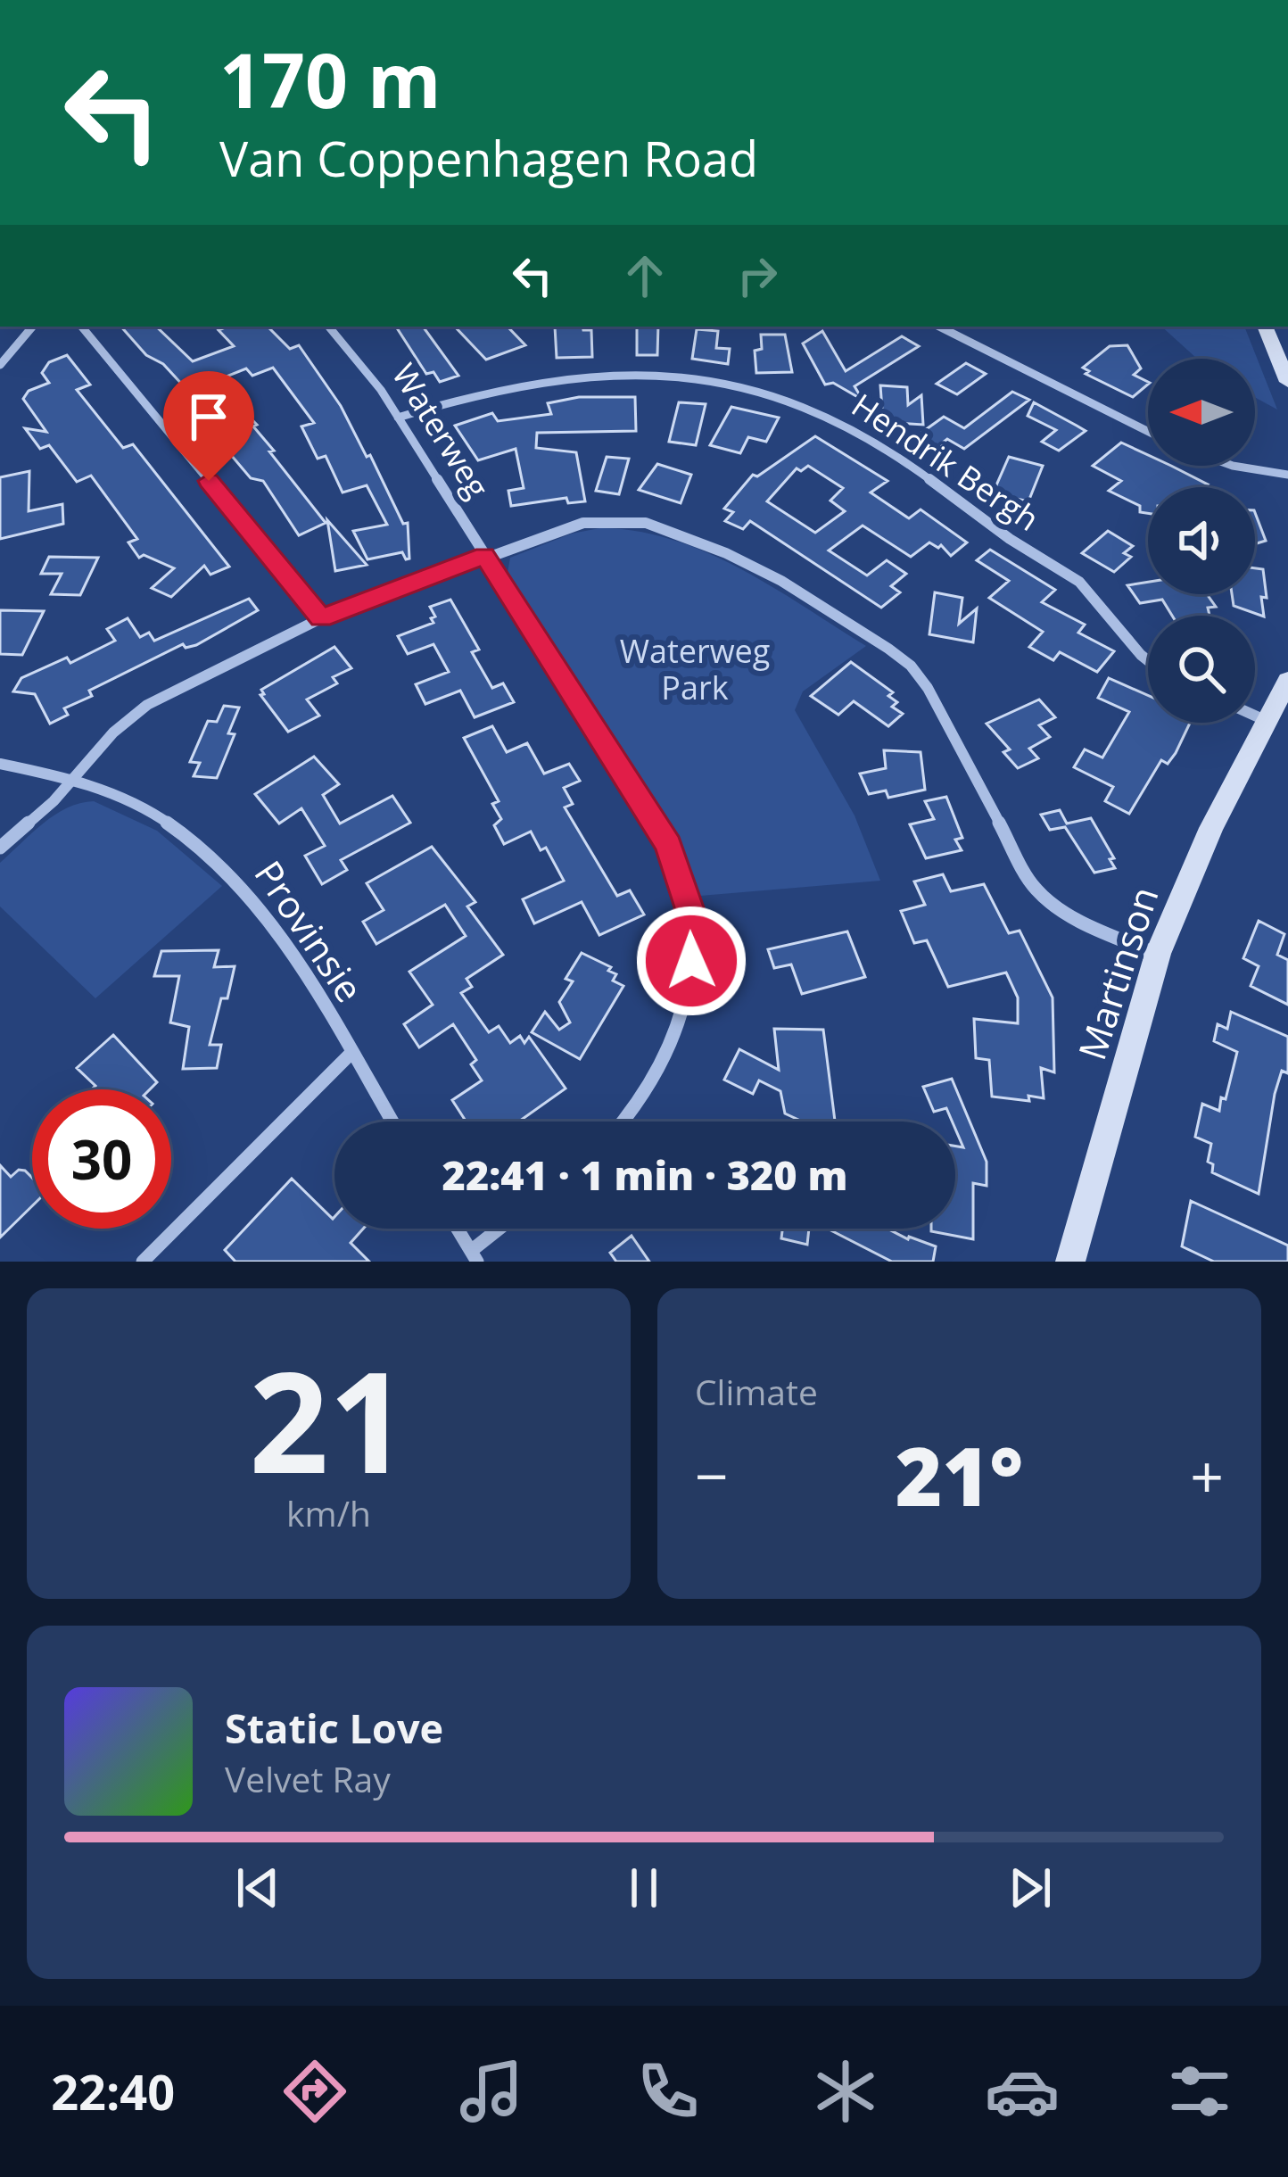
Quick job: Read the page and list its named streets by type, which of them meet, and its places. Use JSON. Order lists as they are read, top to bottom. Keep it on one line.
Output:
{"streets":{"street":["Waterweg","Hendrik Bergh","Provinsie","Martinson"]},"crossings":[["Waterweg","Hendrik Bergh"]],"parks":["Waterweg Park"],"north":"left","page":{"turn":["170 m","Van Coppenhagen Road"],"limit":"30","trip":"22:41 · 1 min · 320 m","tile":[["21","km/h"],"Climate"],"heat":["−","21°","+"],"song":["Static Love","Velvet Ray"],"tabs":"22:40"}}
